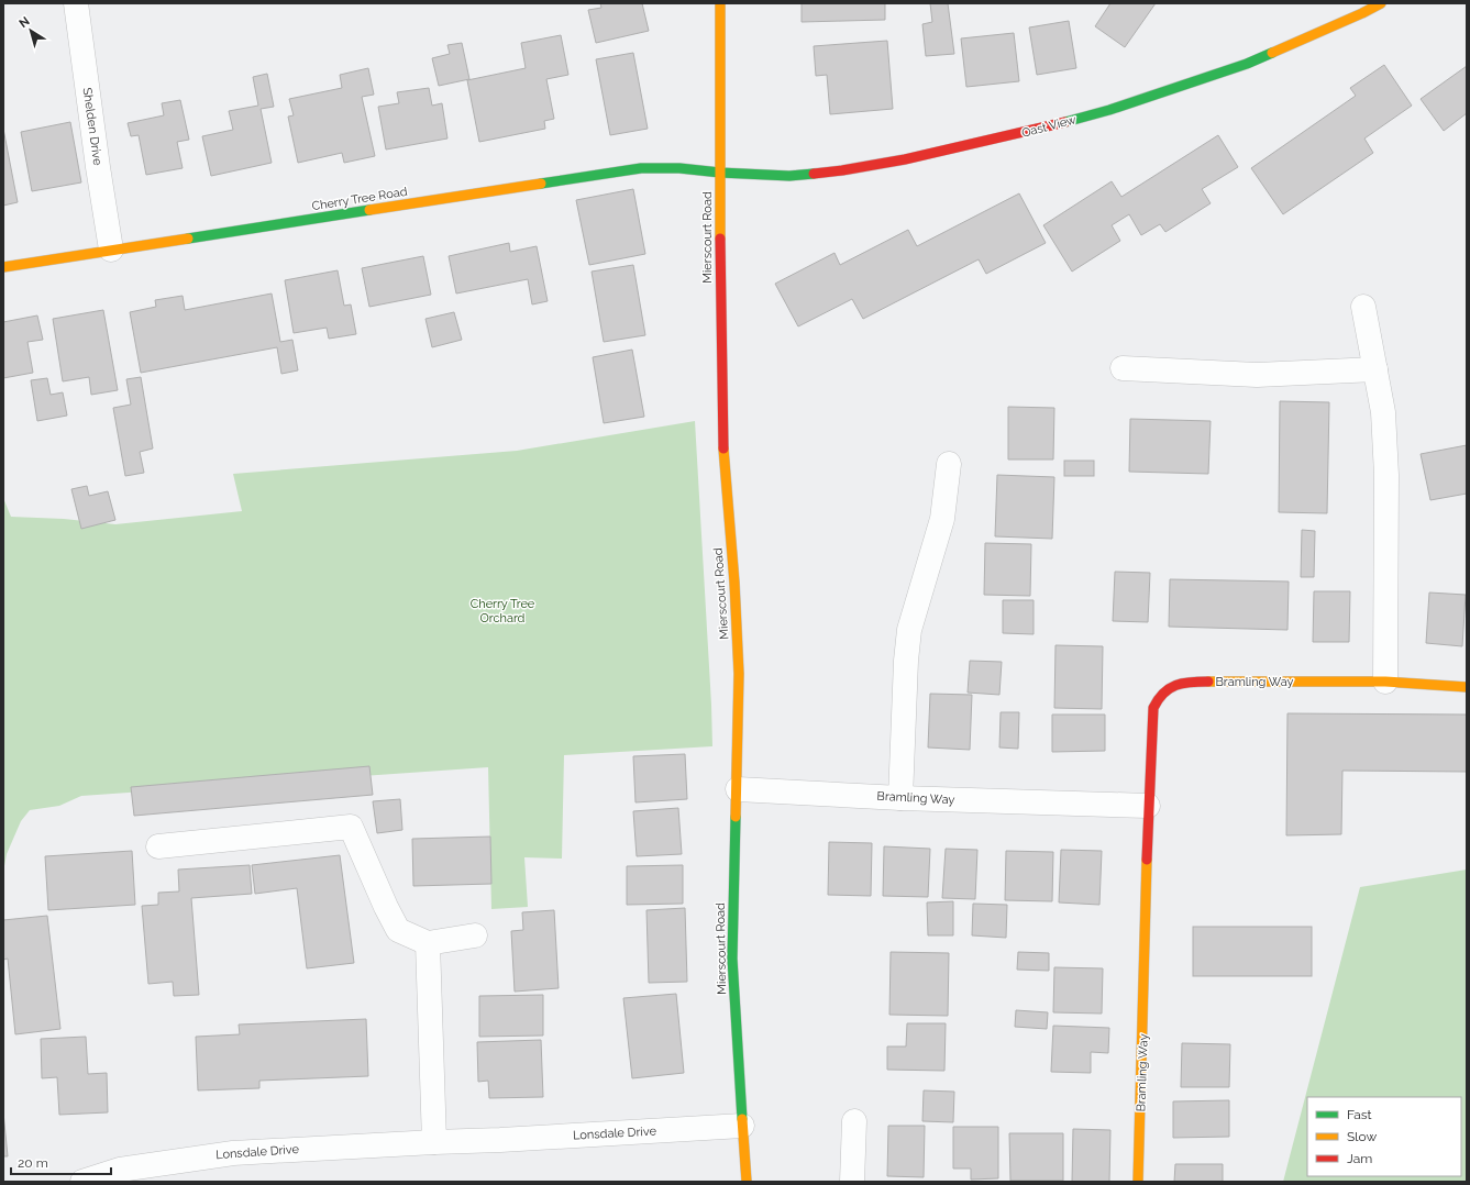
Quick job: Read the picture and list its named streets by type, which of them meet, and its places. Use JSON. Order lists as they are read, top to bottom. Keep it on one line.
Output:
{"streets":{"street":["Shelden Drive","Oast View","Cherry Tree Road","Mierscourt Road","Bramling Way","Lonsdale Drive"]},"crossings":[["Shelden Drive","Cherry Tree Road"],["Oast View","Cherry Tree Road"],["Oast View","Mierscourt Road"],["Cherry Tree Road","Mierscourt Road"],["Mierscourt Road","Bramling Way"],["Mierscourt Road","Lonsdale Drive"]],"parks":["Cherry Tree Orchard"],"legend":["Fast","Slow","Jam"],"scale_bar":"20 m","north":"top left"}
